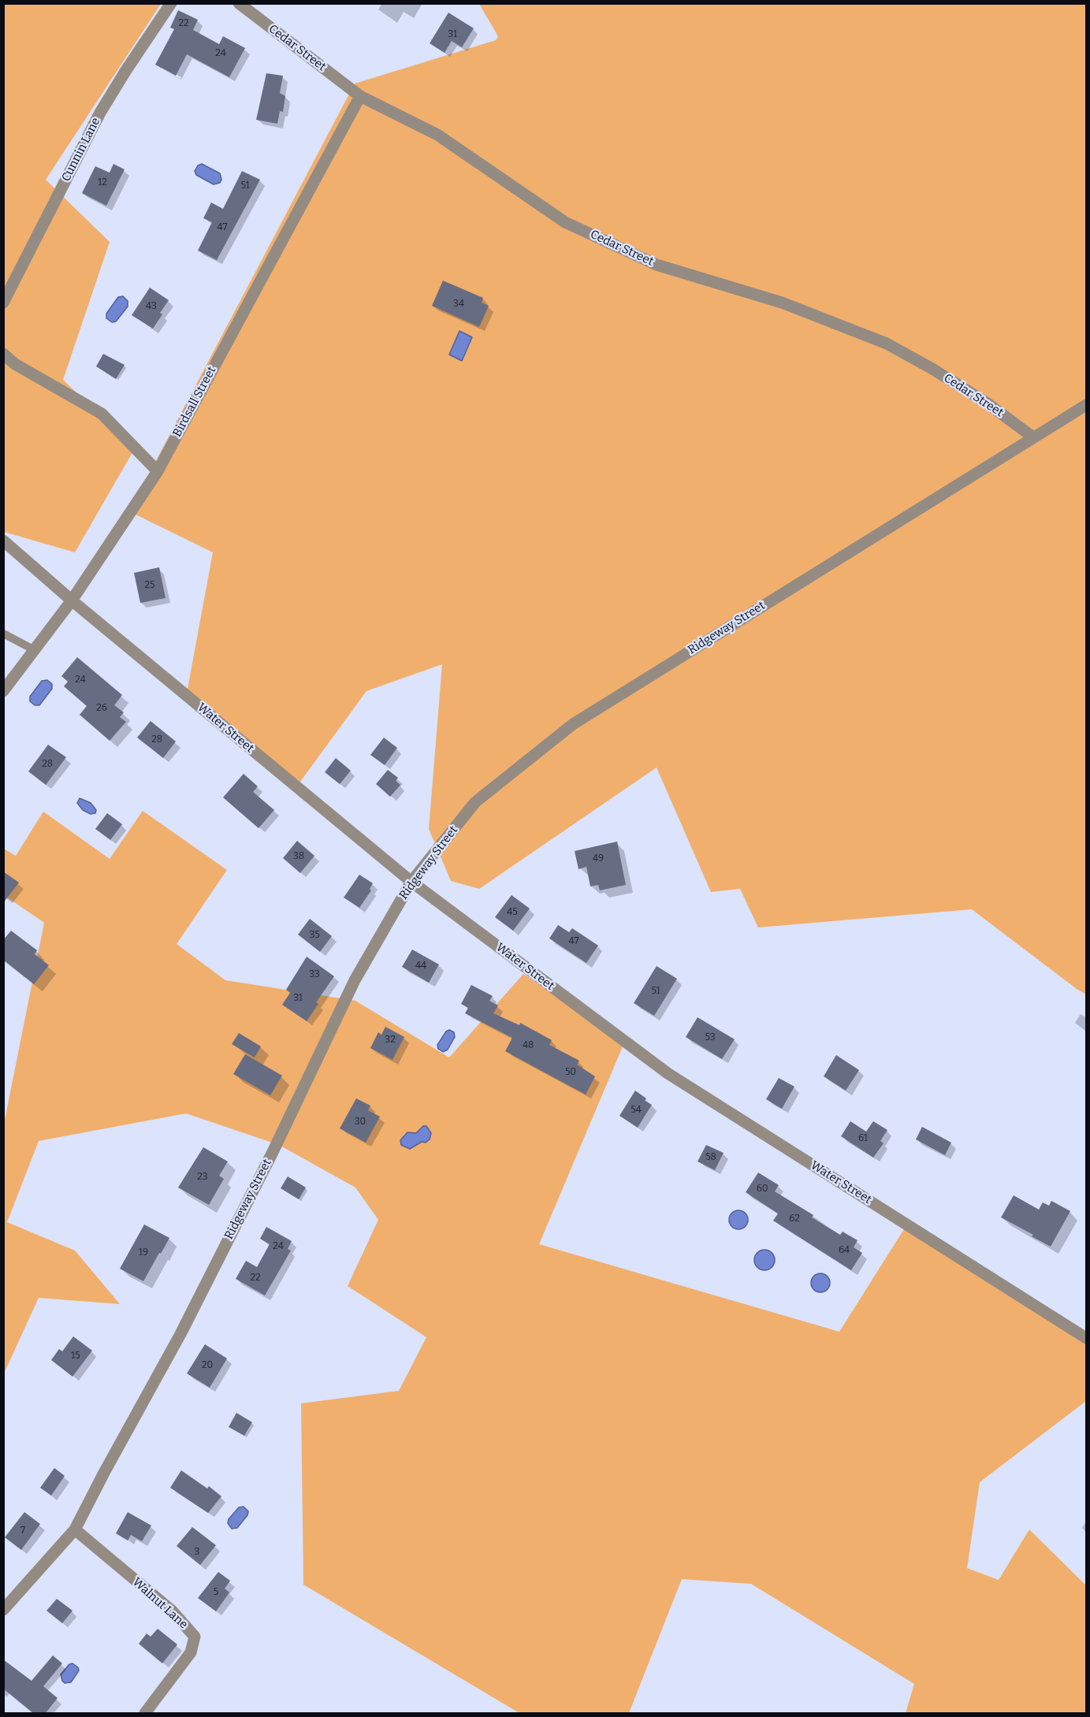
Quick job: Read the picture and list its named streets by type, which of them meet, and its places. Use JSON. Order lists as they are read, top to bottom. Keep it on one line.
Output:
{"streets":{"street":["Cedar Street","Cunnin Lane","Birdsall Street","Ridgeway Street","Water Street","Walnut Lane"]},"crossings":[["Cedar Street","Birdsall Street"],["Cedar Street","Ridgeway Street"],["Birdsall Street","Water Street"],["Ridgeway Street","Water Street"],["Ridgeway Street","Walnut Lane"]],"house_numbers":["22","31","24","12","51","47","34","43","25","24","26","28","28","38","49","45","35","47","44","33","51","31","53","32","48","50","54","30","61","58","23","60","62","24","64","19","22","15","20","7","3","5"]}
